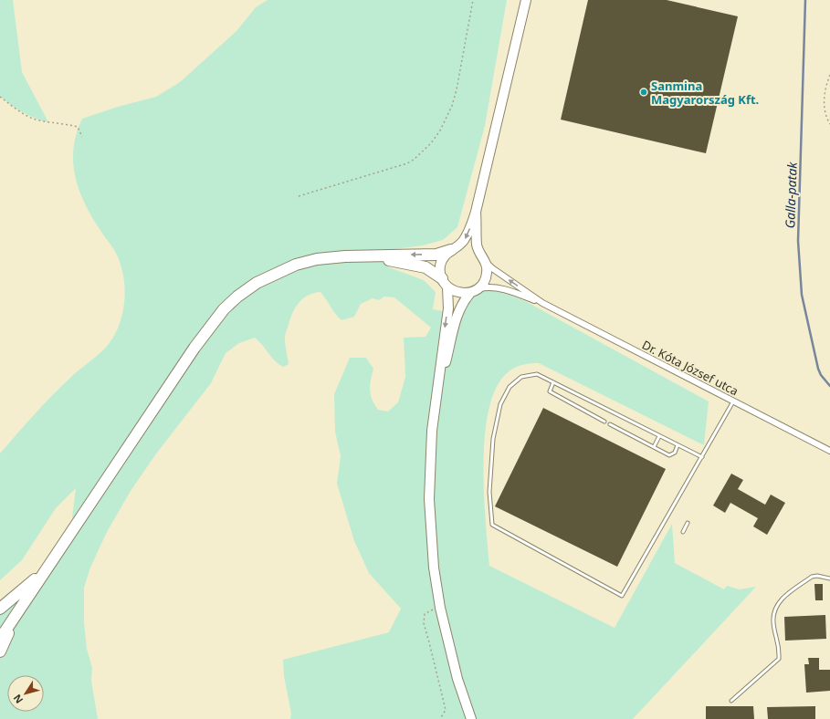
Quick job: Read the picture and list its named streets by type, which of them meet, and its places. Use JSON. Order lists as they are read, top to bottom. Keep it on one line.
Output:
{"streets":{"street":["Dr. Kóta József utca"]},"water":["Galla-patak"],"places":["Sanmina Magyarország Kft."],"north":"bottom left"}
